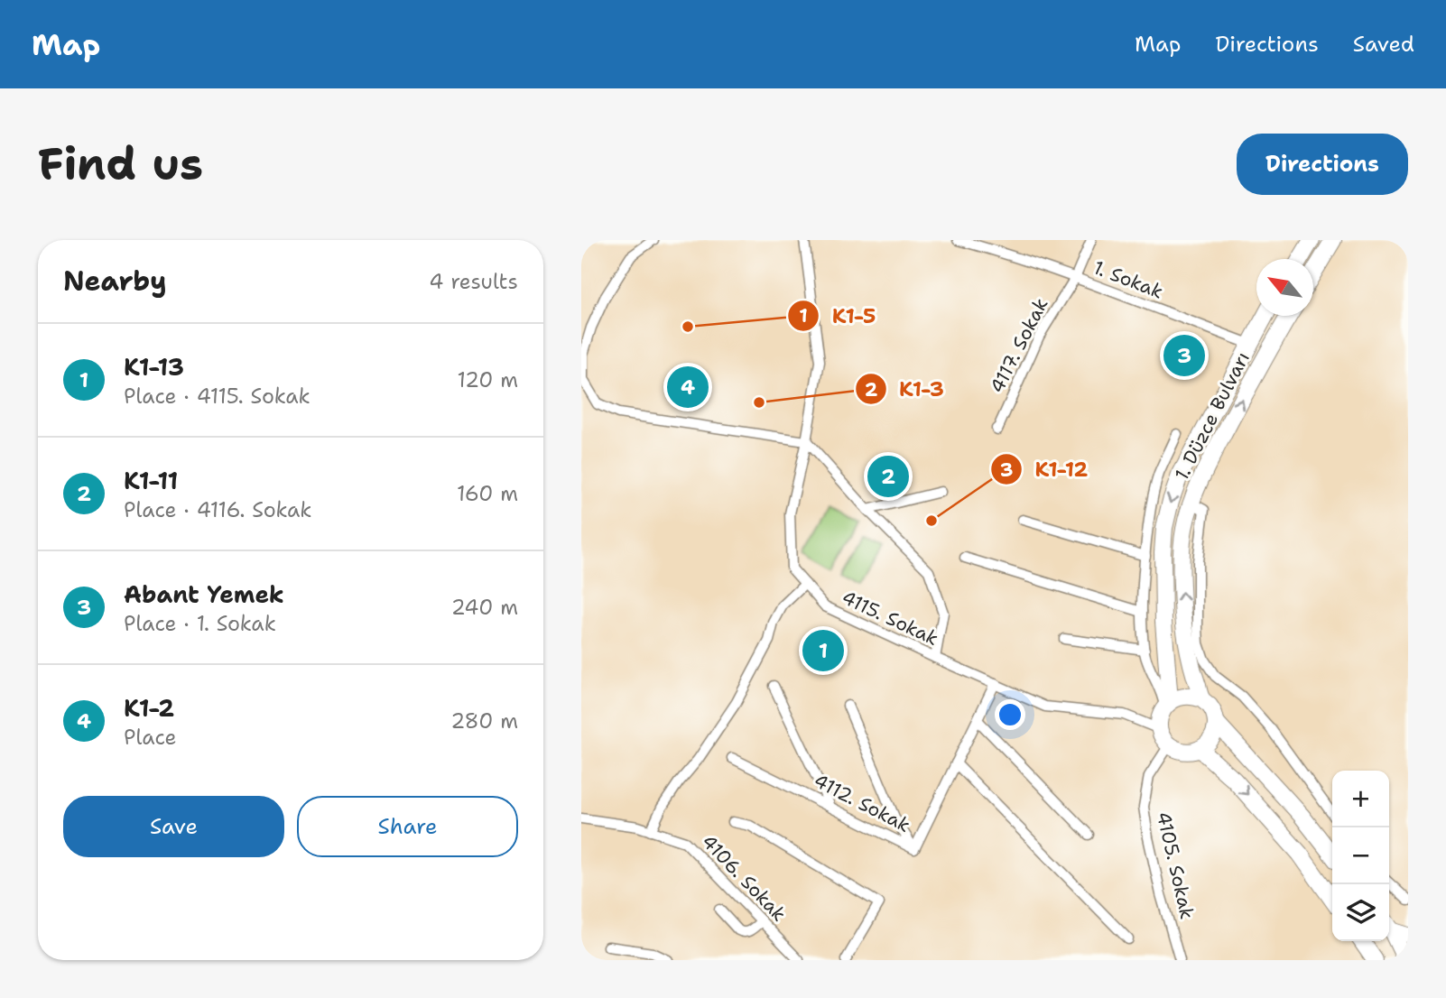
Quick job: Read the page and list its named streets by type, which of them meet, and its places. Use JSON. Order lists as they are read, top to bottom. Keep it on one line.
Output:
{"streets":{"main road":["1. Düzce Bulvarı"],"street":["1. Sokak","4117. Sokak","4115. Sokak","4112. Sokak","4105. Sokak","4106. Sokak"]},"crossings":[["1. Sokak","4117. Sokak"],["1. Sokak","1. Düzce Bulvarı"],["1. Düzce Bulvarı","4115. Sokak"],["1. Düzce Bulvarı","4105. Sokak"],["4115. Sokak","4112. Sokak"],["4115. Sokak","4105. Sokak"]],"places":["K1-5","K1-3","K1-12"],"north":"top left","page":{"header":"Map","nav":["Map","Directions","Saved"],"buttons":["Directions",["Save","Share"]],"title":"Find us","heading":["Nearby","4 results"],"list":[{"mark":"1","name":"K1-13","note":"Place · 4115. Sokak","value":"120 m"},{"mark":"2","name":"K1-11","note":"Place · 4116. Sokak","value":"160 m"},{"mark":"3","name":"Abant Yemek","note":"Place · 1. Sokak","value":"240 m"},{"mark":"4","name":"K1-2","note":"Place","value":"280 m"}],"pins":["3","4","2","1"],"map_buttons":["+","−"]}}
